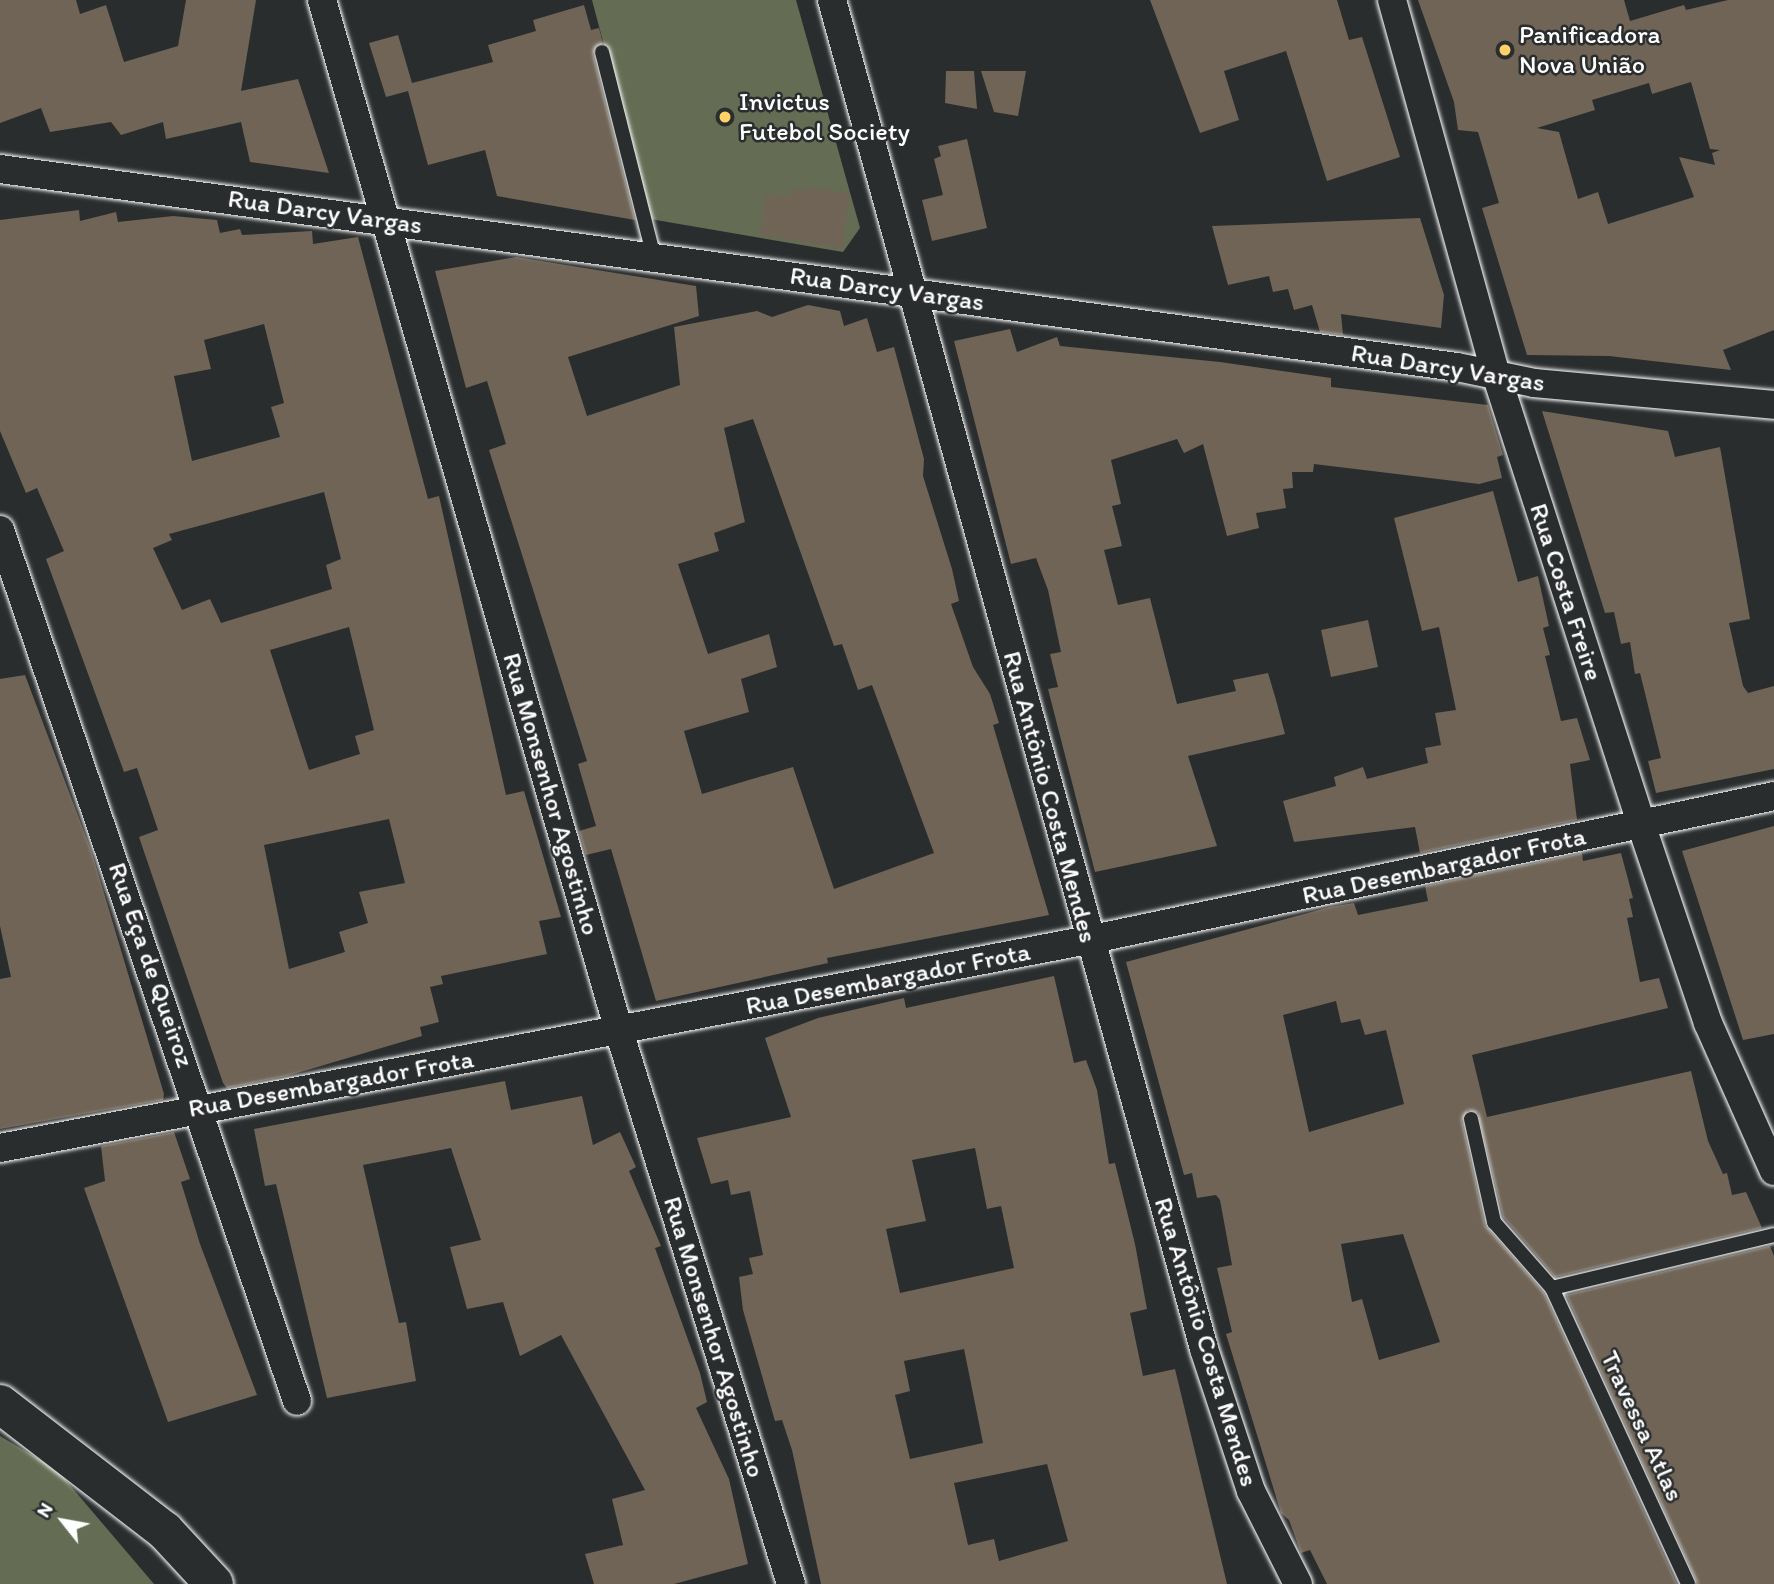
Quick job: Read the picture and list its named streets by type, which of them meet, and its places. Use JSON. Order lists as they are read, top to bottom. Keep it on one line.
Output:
{"streets":{"street":["Rua Darcy Vargas","Rua Costa Freire","Rua Monsenhor Agostinho","Rua Antônio Costa Mendes","Rua Desembargador Frota","Rua Eça de Queiroz"],"lane":["Travessa Atlas"]},"crossings":[["Rua Darcy Vargas","Rua Costa Freire"],["Rua Darcy Vargas","Rua Monsenhor Agostinho"],["Rua Darcy Vargas","Rua Antônio Costa Mendes"],["Rua Costa Freire","Rua Desembargador Frota"],["Rua Monsenhor Agostinho","Rua Desembargador Frota"],["Rua Antônio Costa Mendes","Rua Desembargador Frota"],["Rua Desembargador Frota","Rua Eça de Queiroz"]],"places":["Panificadora Nova União","Invictus Futebol Society"],"north":"top left"}
